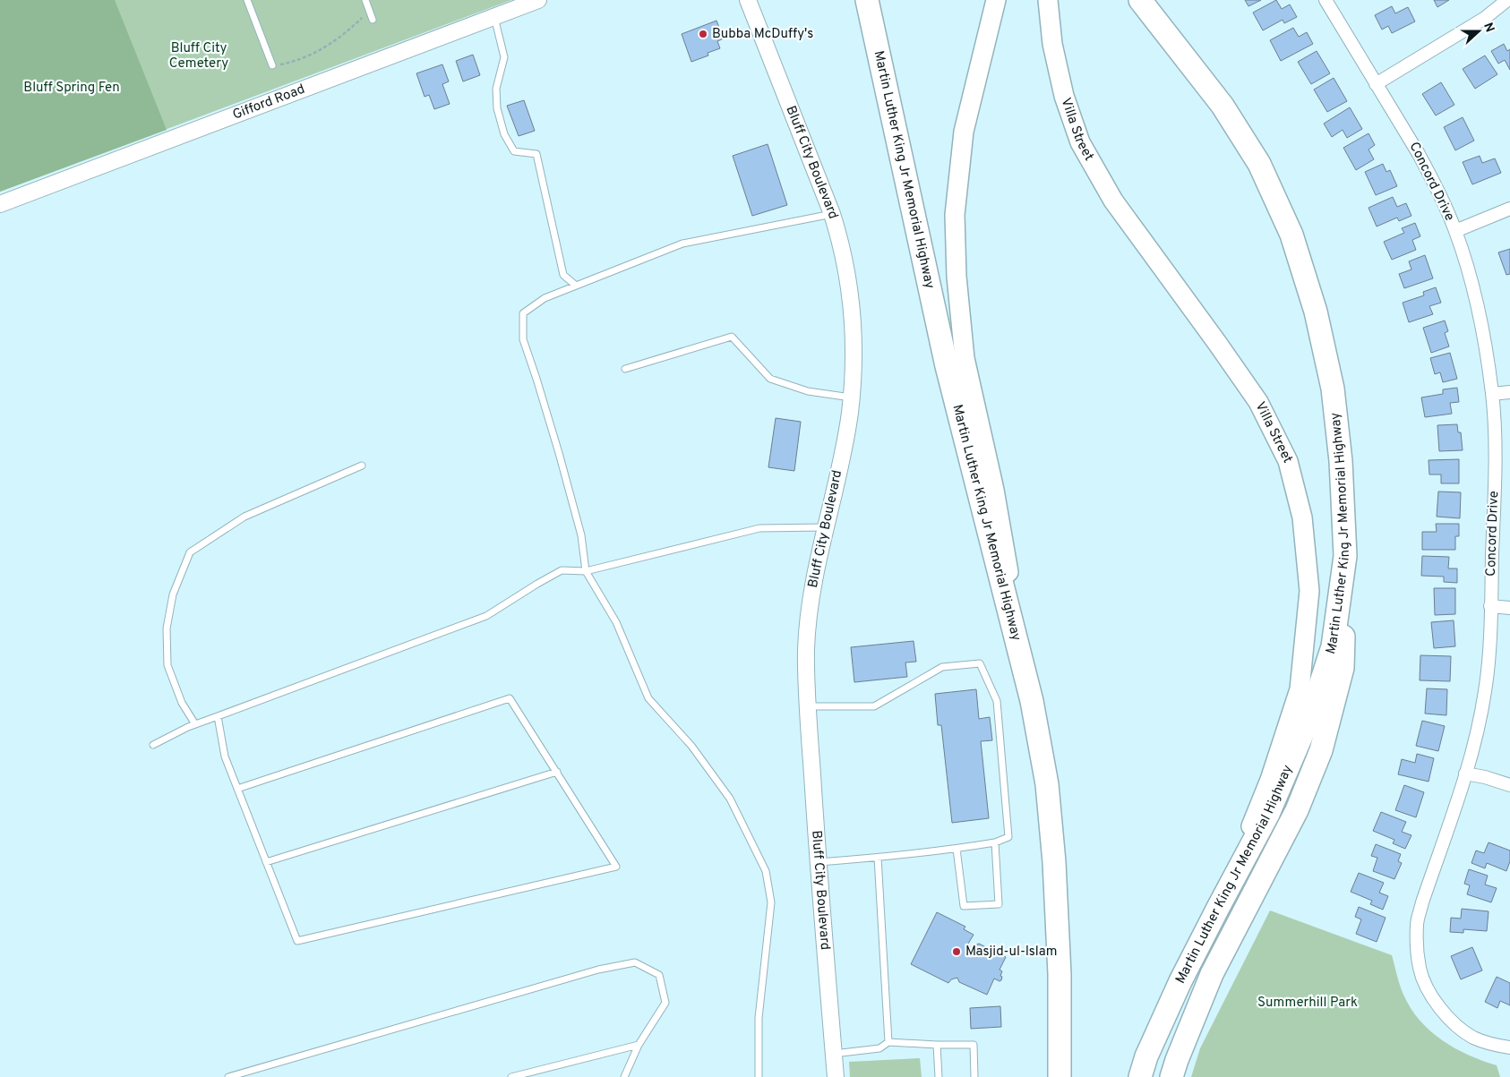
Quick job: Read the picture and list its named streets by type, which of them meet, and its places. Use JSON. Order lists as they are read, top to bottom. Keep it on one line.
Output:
{"streets":{"highway":["Martin Luther King Jr Memorial Highway"],"main road":["Villa Street"],"street":["Gifford Road","Bluff City Boulevard","Concord Drive"]},"crossings":[["Villa Street","Martin Luther King Jr Memorial Highway"]],"parks":["Bluff City Cemetery","Bluff Spring Fen","Summerhill Park"],"places":["Bubba McDuffy's","Masjid-ul-Islam"],"north":"right"}
